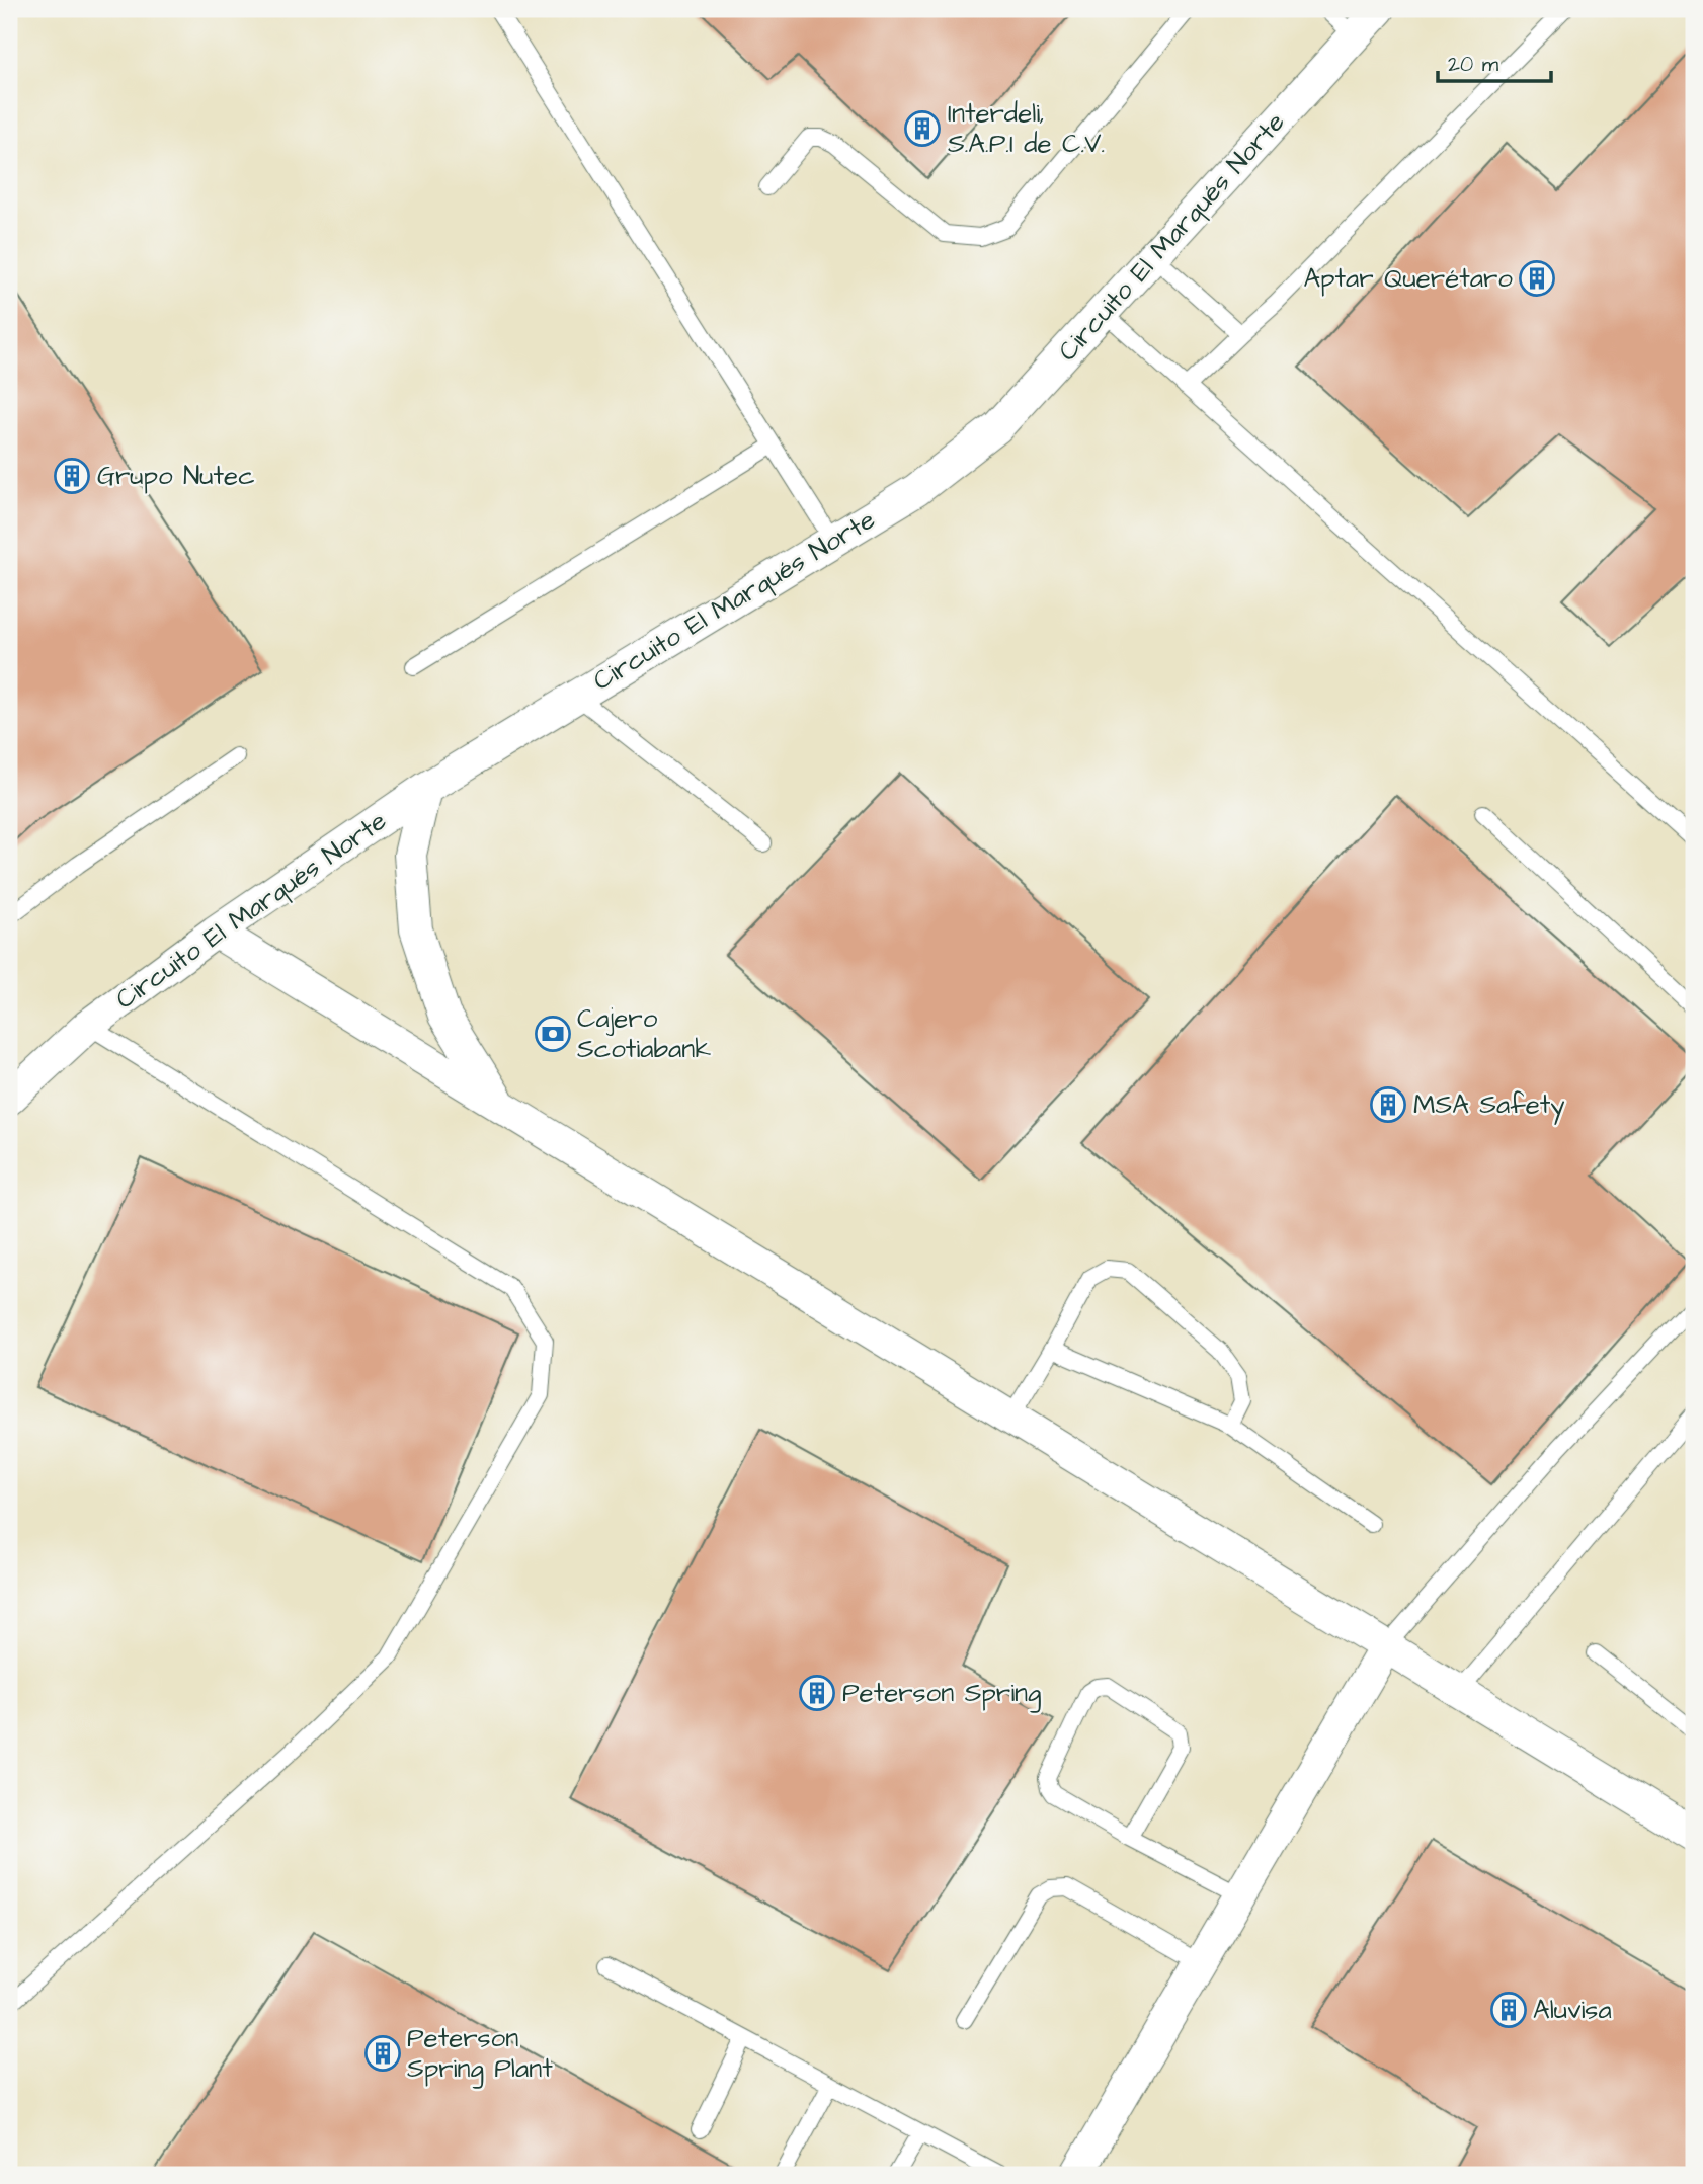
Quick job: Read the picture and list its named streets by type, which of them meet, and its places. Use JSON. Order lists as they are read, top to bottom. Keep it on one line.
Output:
{"streets":{"street":["Circuito El Marqués Norte"]},"places":{"building":["Interdeli, S.A.P.I de C.V.","Aptar Querétaro","Grupo Nutec","MSA Safety","Peterson Spring","Aluvisa","Peterson Spring Plant"],"bank":["Cajero Scotiabank"]},"scale_bar":"20 m"}
